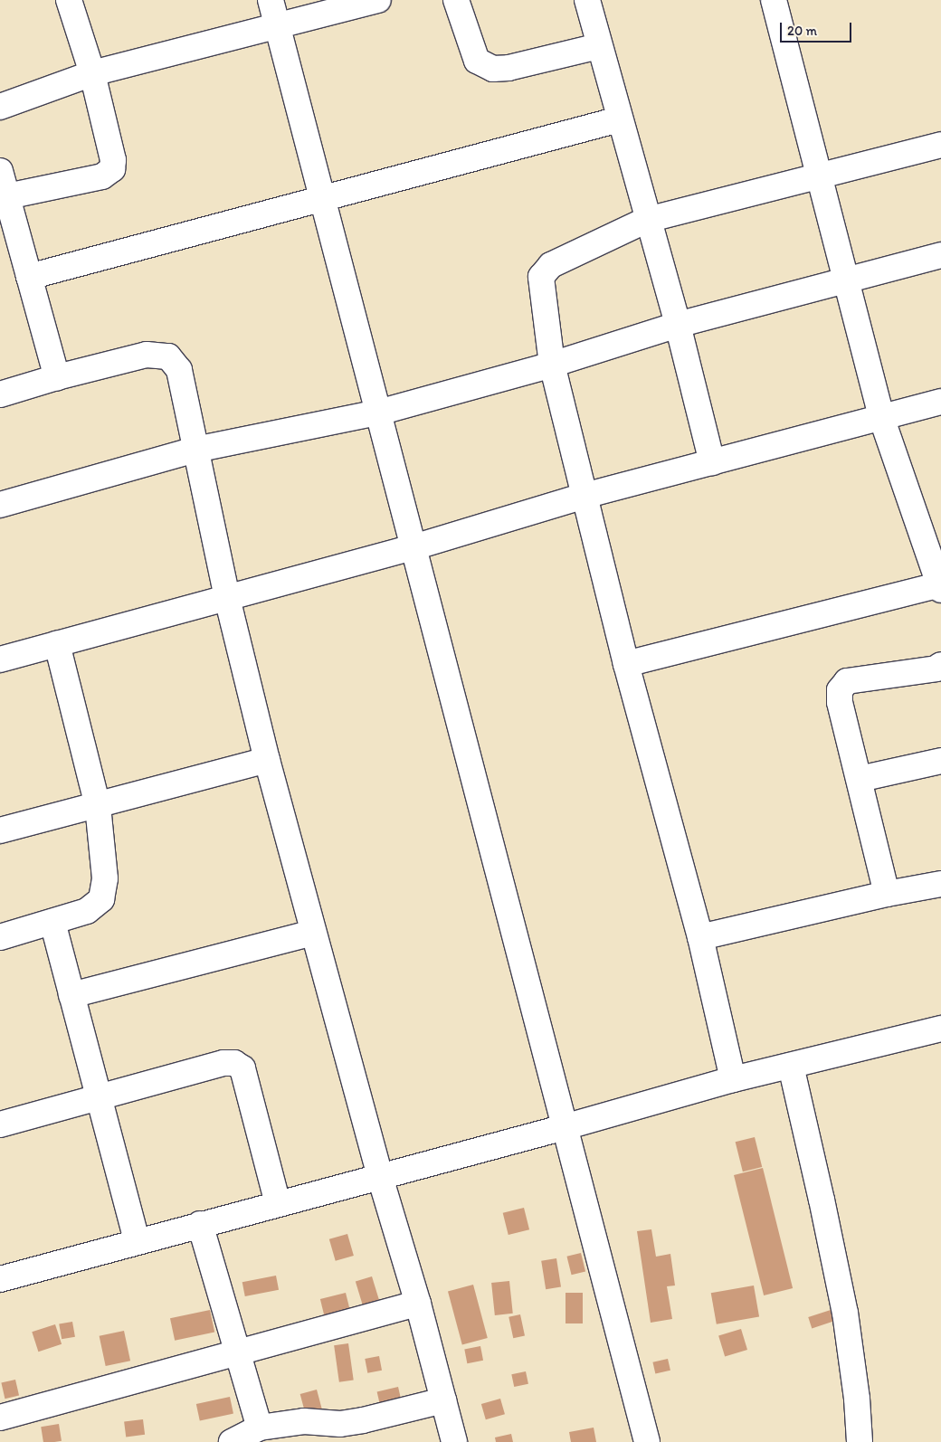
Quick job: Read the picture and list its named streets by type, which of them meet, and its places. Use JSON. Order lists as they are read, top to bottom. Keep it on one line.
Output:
{"scale_bar":"20 m"}
